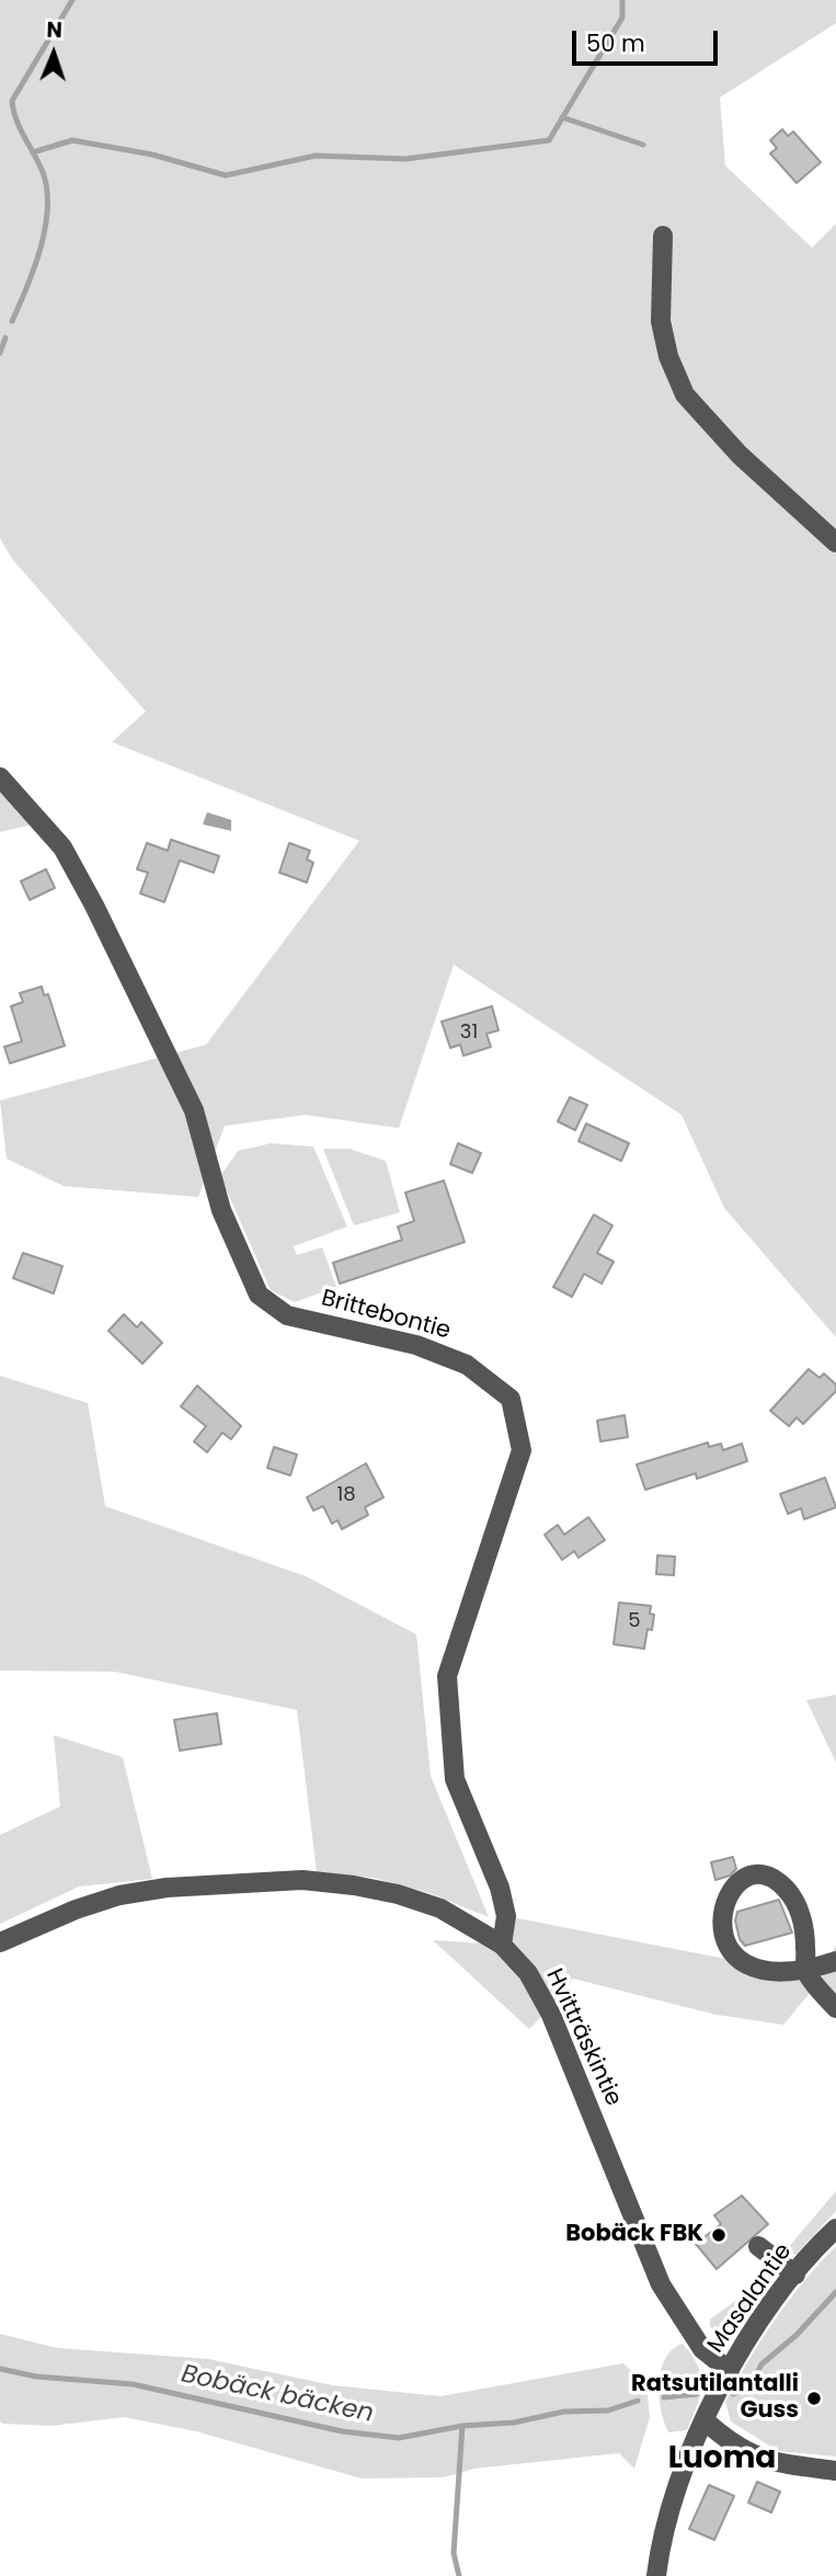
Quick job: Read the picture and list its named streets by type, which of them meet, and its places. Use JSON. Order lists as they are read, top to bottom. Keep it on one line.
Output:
{"streets":{"street":["Brittebontie","Hvitträskintie","Masalantie"]},"crossings":[["Brittebontie","Hvitträskintie"],["Hvitträskintie","Masalantie"]],"districts":["Luoma"],"water":["Bobäck bäcken"],"places":["Bobäck FBK","Ratsutilantalli Guss"],"house_numbers":["31","18","5"],"scale_bar":"50 m","north":"top"}
